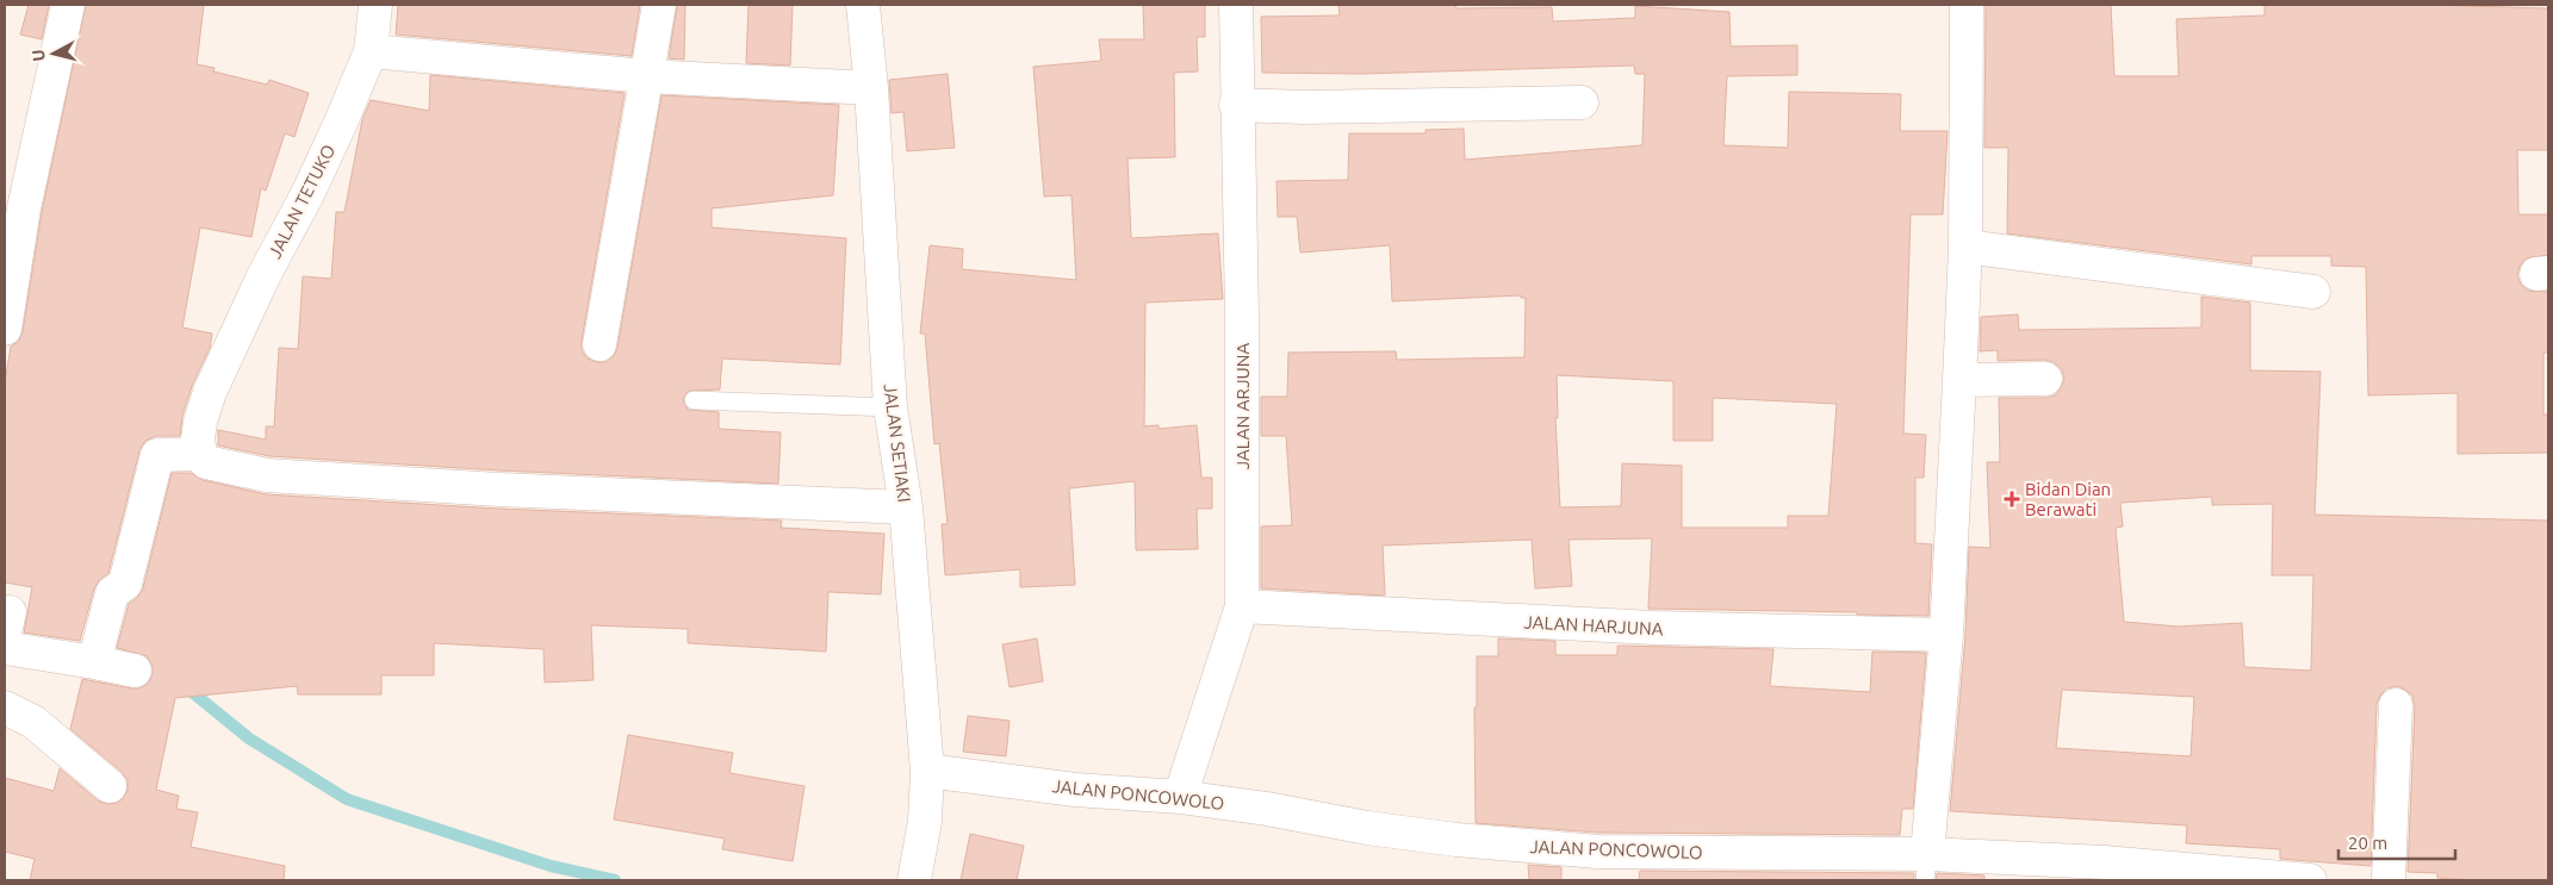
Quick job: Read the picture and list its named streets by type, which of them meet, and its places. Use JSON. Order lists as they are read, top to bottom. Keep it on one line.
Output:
{"streets":{"street":["JALAN TETUKO","JALAN ARJUNA","JALAN SETIAKI","JALAN HARJUNA","JALAN PONCOWOLO"]},"crossings":[["JALAN ARJUNA","JALAN HARJUNA"],["JALAN ARJUNA","JALAN PONCOWOLO"],["JALAN SETIAKI","JALAN PONCOWOLO"]],"places":{"health":["Bidan Dian Berawati"]},"scale_bar":"20 m","north":"left"}
